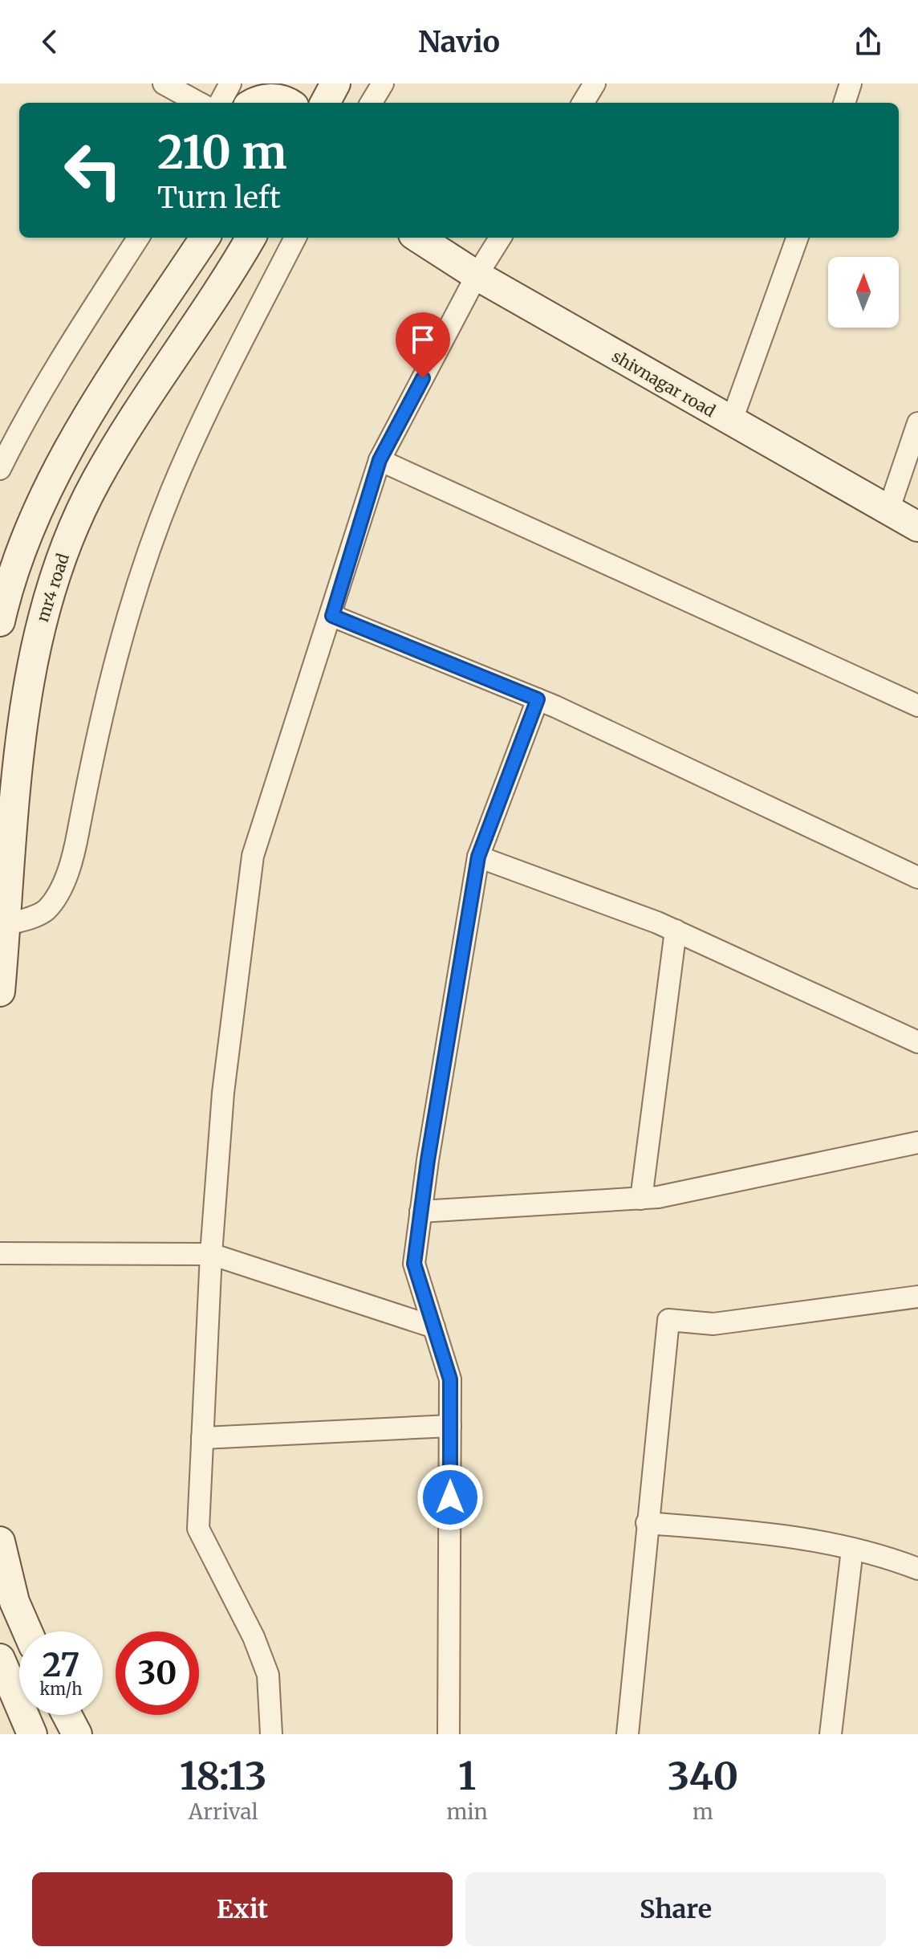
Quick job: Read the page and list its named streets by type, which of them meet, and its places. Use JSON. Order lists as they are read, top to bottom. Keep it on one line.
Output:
{"streets":{"street":["shivnagar road","mr4 road"]},"north":"top","page":{"header":"Navio","turn":["210 m","Turn left"],"speed":"27 km/h","limit":"30","eta":["18:13","Arrival","1","min","340","m"],"buttons":["Exit","Share"]}}
